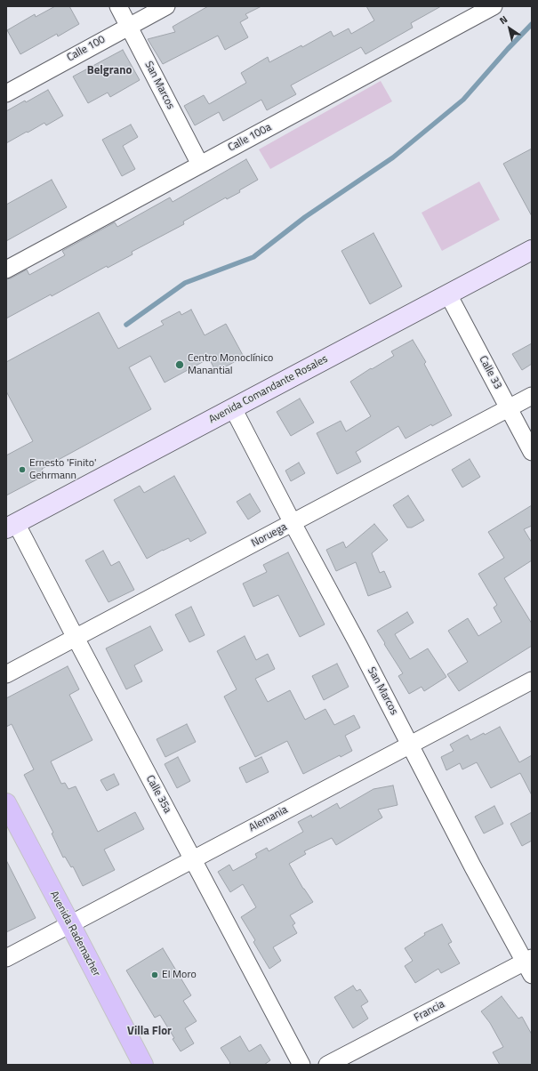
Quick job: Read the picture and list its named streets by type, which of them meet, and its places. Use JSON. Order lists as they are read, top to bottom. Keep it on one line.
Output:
{"streets":{"main road":["Avenida Comandante Rosales","Avenida Rademacher"],"street":["Calle 100","San Marcos","Calle 100a","Calle 33","Noruega","Calle 35a","Alemania","Francia"]},"crossings":[["Calle 100","San Marcos"],["San Marcos","Calle 100a"],["San Marcos","Avenida Comandante Rosales"],["San Marcos","Noruega"],["San Marcos","Alemania"],["San Marcos","Francia"],["Calle 33","Avenida Comandante Rosales"],["Calle 33","Noruega"],["Avenida Comandante Rosales","Calle 35a"],["Noruega","Calle 35a"],["Calle 35a","Alemania"],["Alemania","Avenida Rademacher"]],"districts":["Belgrano","Villa Flor"],"places":["Centro Monoclínico Manantial","Ernesto 'Finito' Gehrmann","El Moro"],"north":"top left"}
